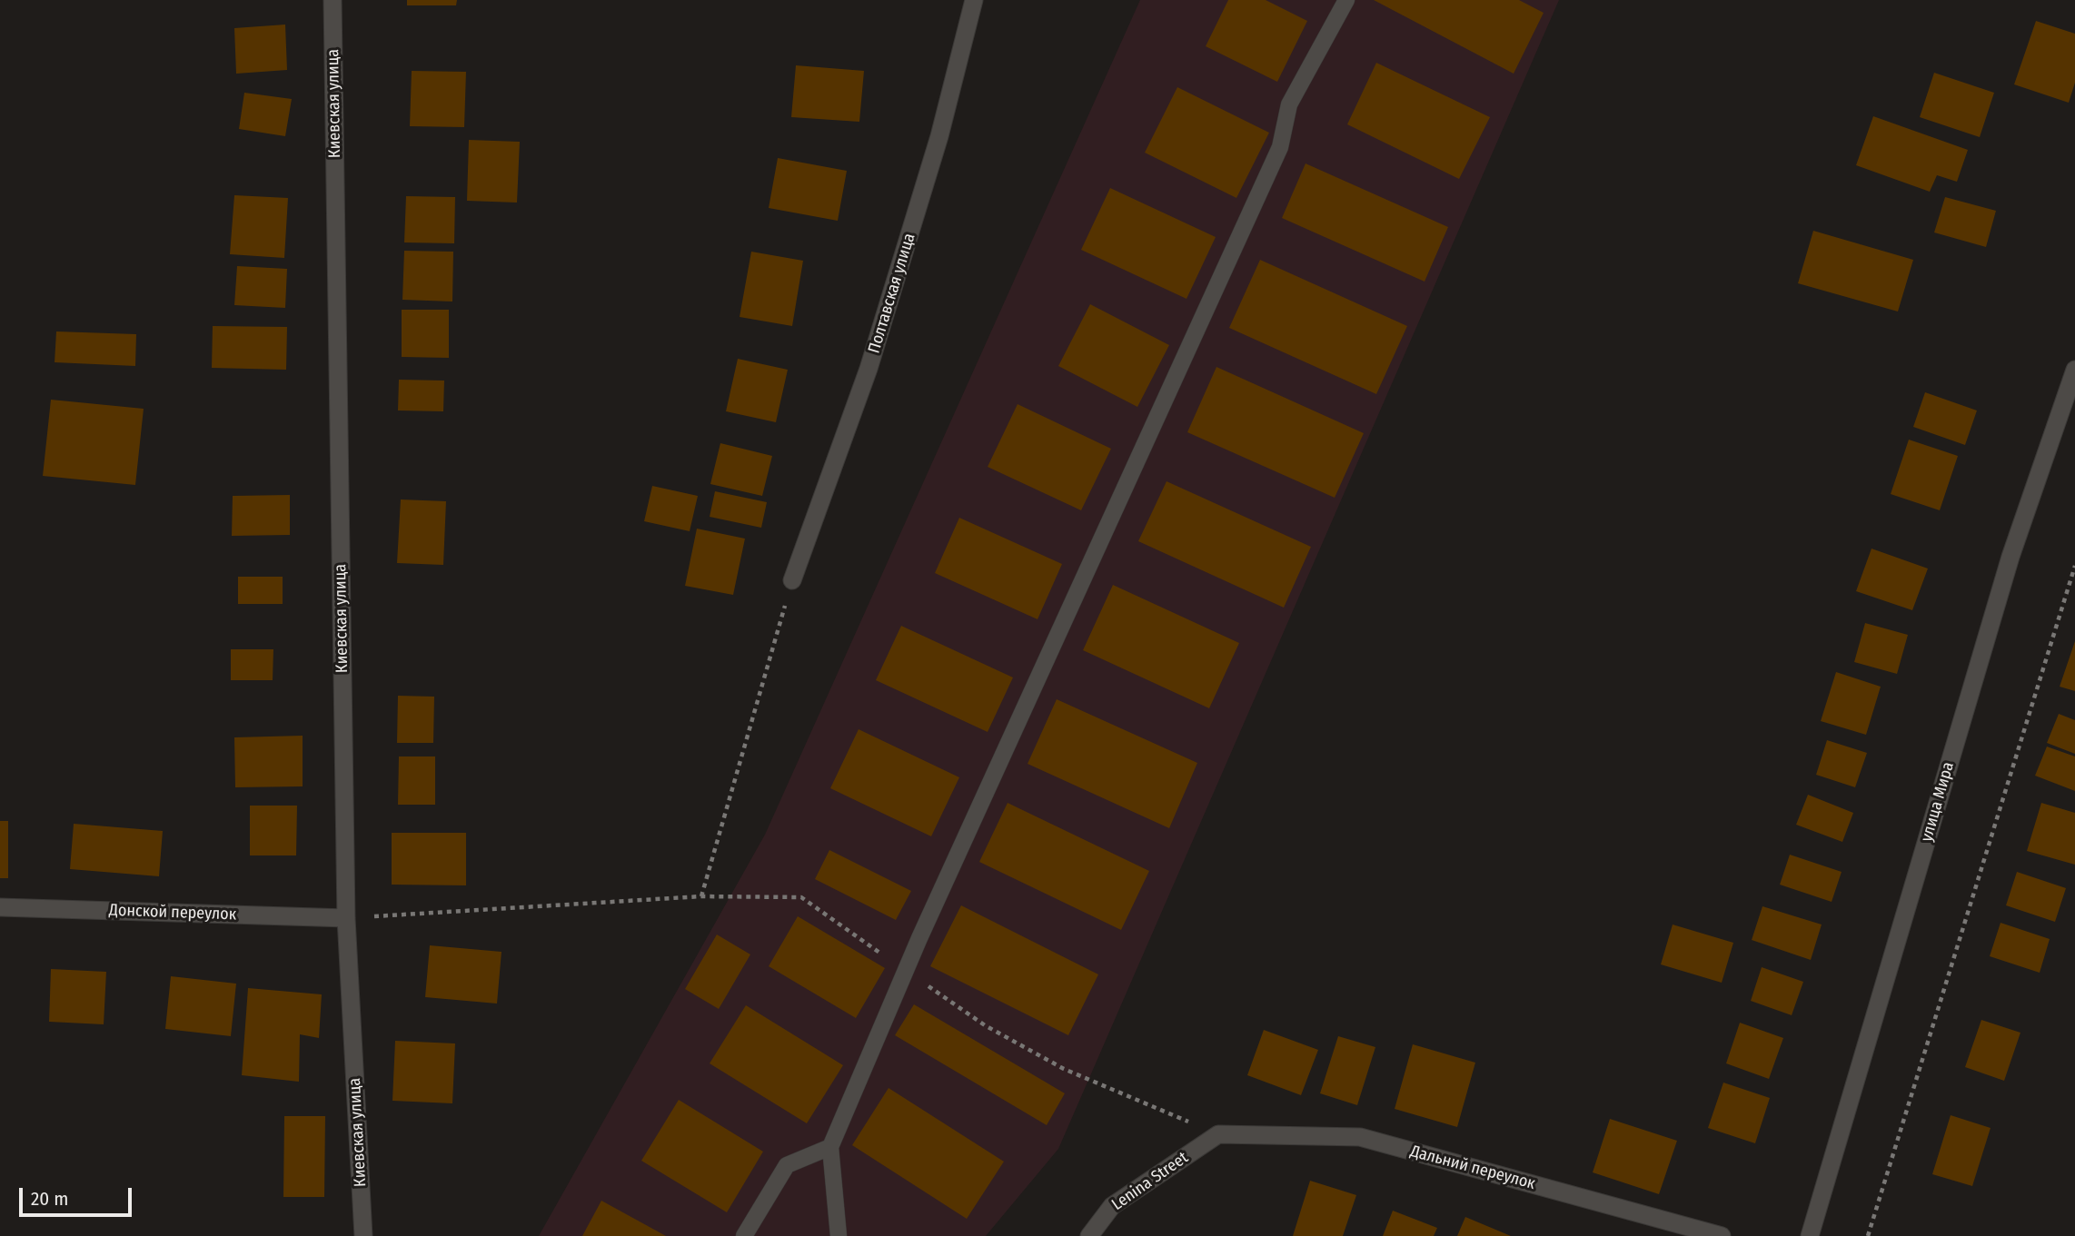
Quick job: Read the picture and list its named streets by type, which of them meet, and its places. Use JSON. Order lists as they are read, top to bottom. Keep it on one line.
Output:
{"streets":{"street":["Киевская улица","Полтавская улица","улица Мира","Донской переулок","Дальний переулок","Lenina Street"]},"crossings":[["Киевская улица","Донской переулок"],["Дальний переулок","Lenina Street"]],"scale_bar":"20 m"}
